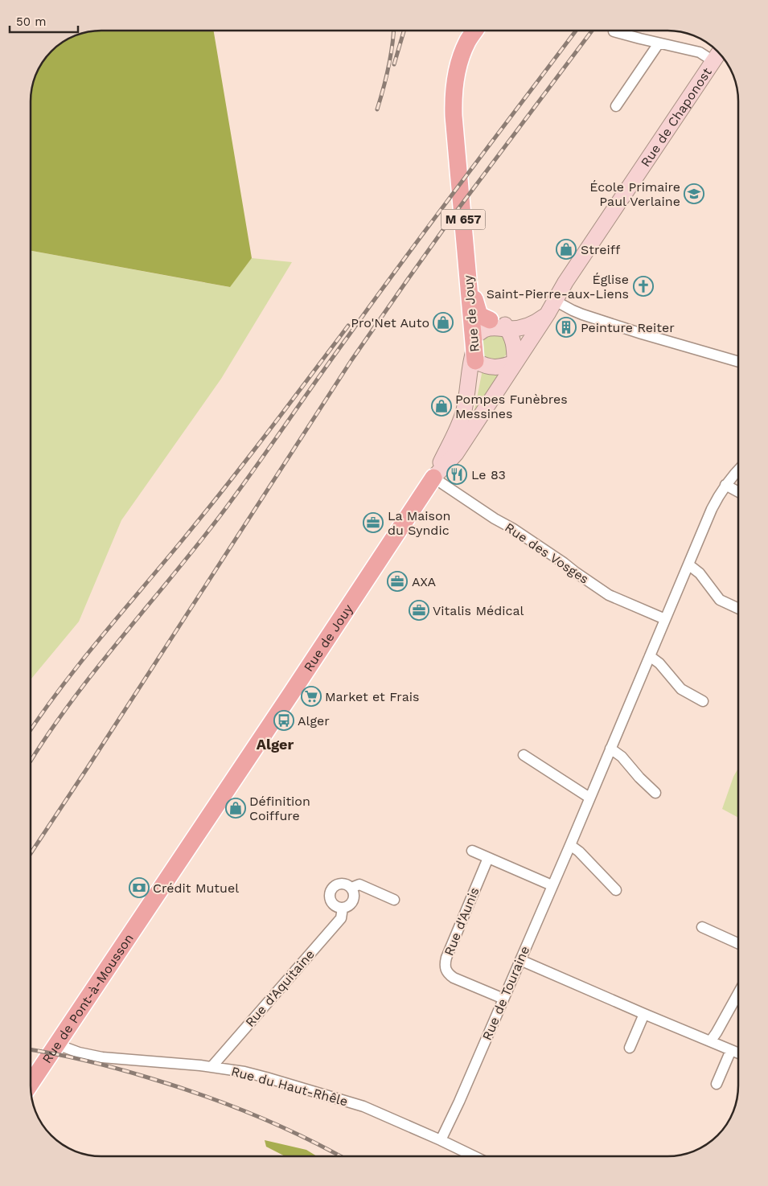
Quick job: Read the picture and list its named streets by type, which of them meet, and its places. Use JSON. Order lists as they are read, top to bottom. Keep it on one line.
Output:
{"streets":{"main road":["Rue de Chaponost","M 657","Rue de Jouy","Rue de Pont-à-Mousson"],"street":["Rue des Vosges","Rue d'Aunis","Rue d'Aquitaine","Rue de Touraine","Rue du Haut-Rhêle"]},"crossings":[["Rue de Chaponost","Rue de Jouy"],["Rue de Jouy","Rue des Vosges"],["Rue de Jouy","Rue de Pont-à-Mousson"],["Rue des Vosges","Rue de Touraine"],["Rue d'Aunis","Rue de Touraine"],["Rue d'Aquitaine","Rue du Haut-Rhêle"],["Rue de Touraine","Rue du Haut-Rhêle"],["Rue de Pont-à-Mousson","Rue du Haut-Rhêle"]],"districts":["Alger"],"places":{"school or university":["École Primaire Paul Verlaine"],"shop":["Streiff","Pro'Net Auto","Pompes Funèbres Messines","Définition Coiffure"],"church":["Église Saint-Pierre-aux-Liens"],"building":["Peinture Reiter"],"restaurant":["Le 83"],"office":["La Maison du Syndic","AXA","Vitalis Médical"],"supermarket":["Market et Frais"],"bus stop":["Alger"],"bank":["Crédit Mutuel"]},"scale_bar":"50 m"}
